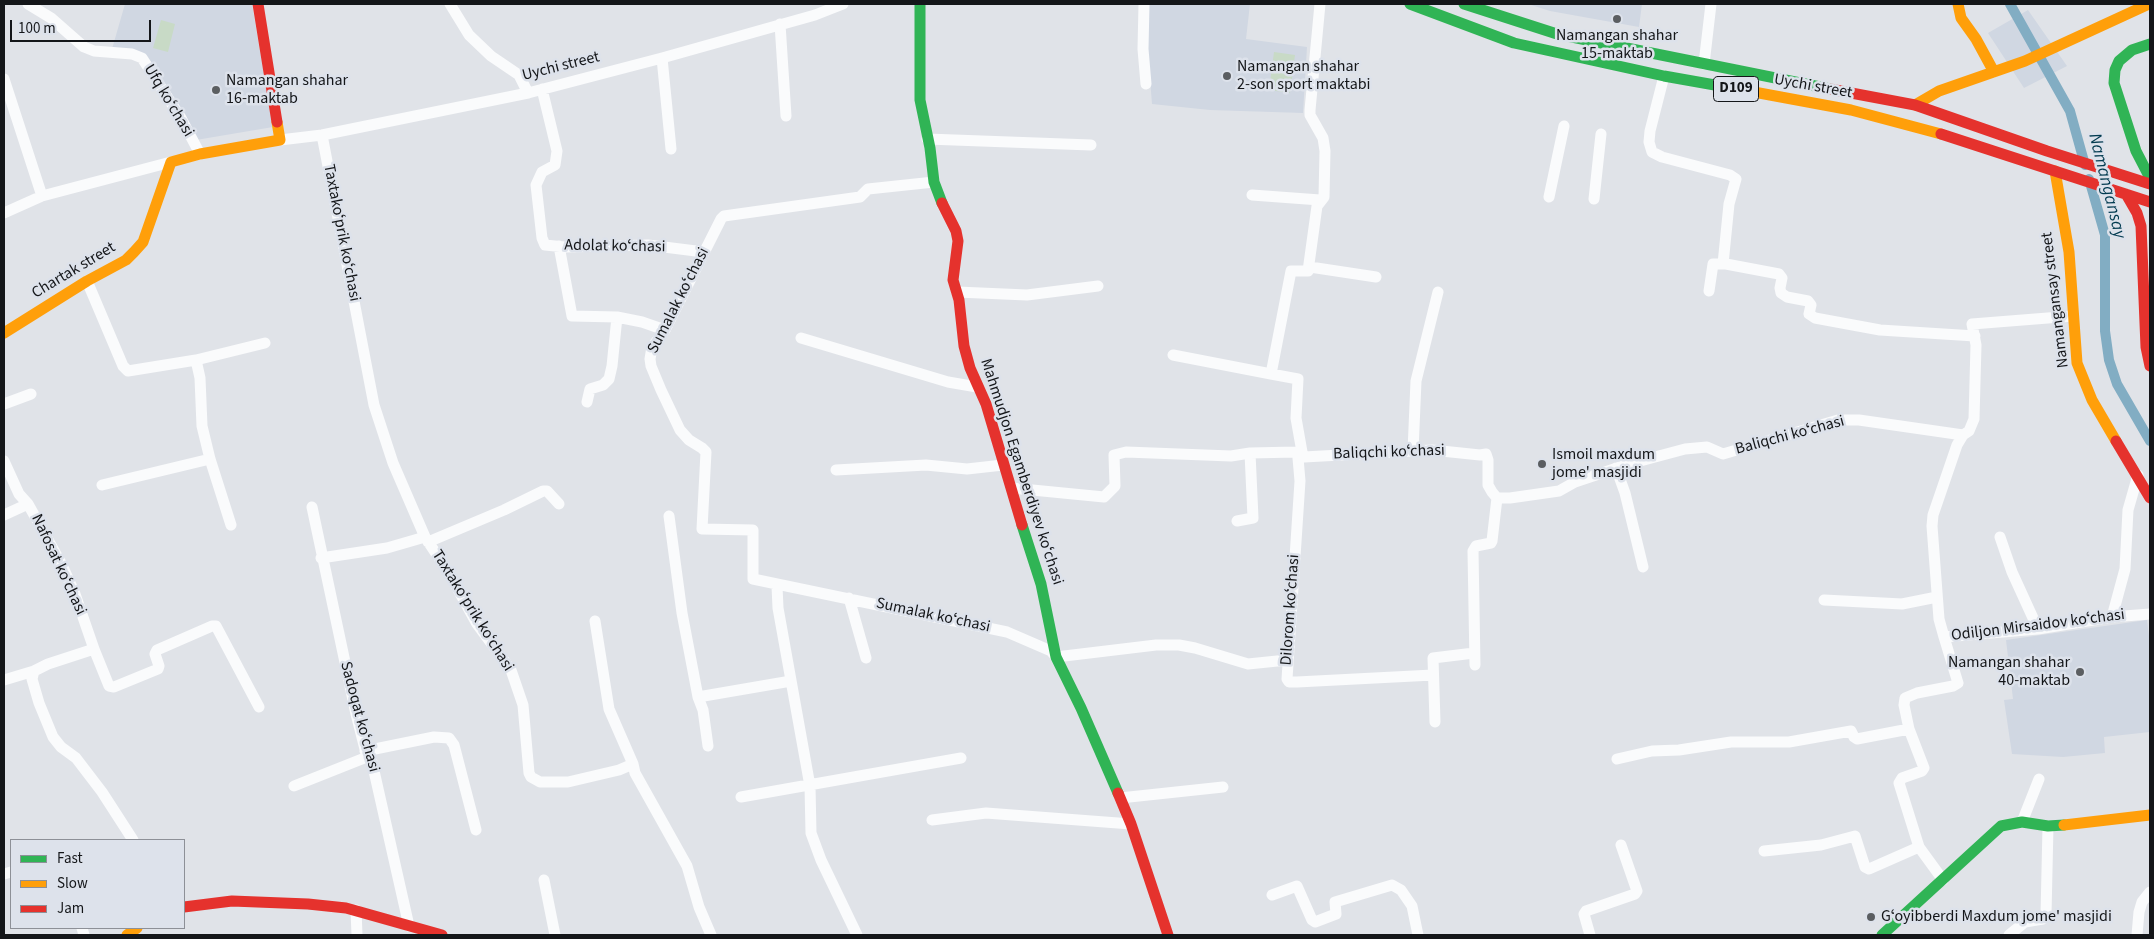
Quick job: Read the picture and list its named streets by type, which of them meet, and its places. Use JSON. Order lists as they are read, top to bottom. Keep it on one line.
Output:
{"streets":{"main road":["Uychi street","D109","Chartak street","Namangansay street","Mahmudjon Egamberdiyev koʻchasi"],"street":["Ufq koʻchasi","Taxtakoʻprik koʻchasi","Adolat koʻchasi","Sumalak koʻchasi","Baliqchi koʻchasi","Nafosat koʻchasi","Dilorom koʻchasi","Odiljon Mirsaidov koʻchasi","Sadoqat koʻchasi"]},"crossings":[["Uychi street","D109"],["Uychi street","Taxtakoʻprik koʻchasi"],["Uychi street","Adolat koʻchasi"],["Uychi street","Namangansay street"],["D109","Namangansay street"],["Adolat koʻchasi","Sumalak koʻchasi"],["Sumalak koʻchasi","Mahmudjon Egamberdiyev koʻchasi"],["Baliqchi koʻchasi","Mahmudjon Egamberdiyev koʻchasi"],["Baliqchi koʻchasi","Dilorom koʻchasi"]],"water":["Namangansay"],"places":["Namangan shahar 15-maktab","Namangan shahar 2-son sport maktabi","Namangan shahar 16-maktab","Ismoil maxdum jome' masjidi","Namangan shahar 40-maktab","Gʻoyibberdi Maxdum jome' masjidi"],"legend":["Fast","Slow","Jam"],"scale_bar":"100 m"}
